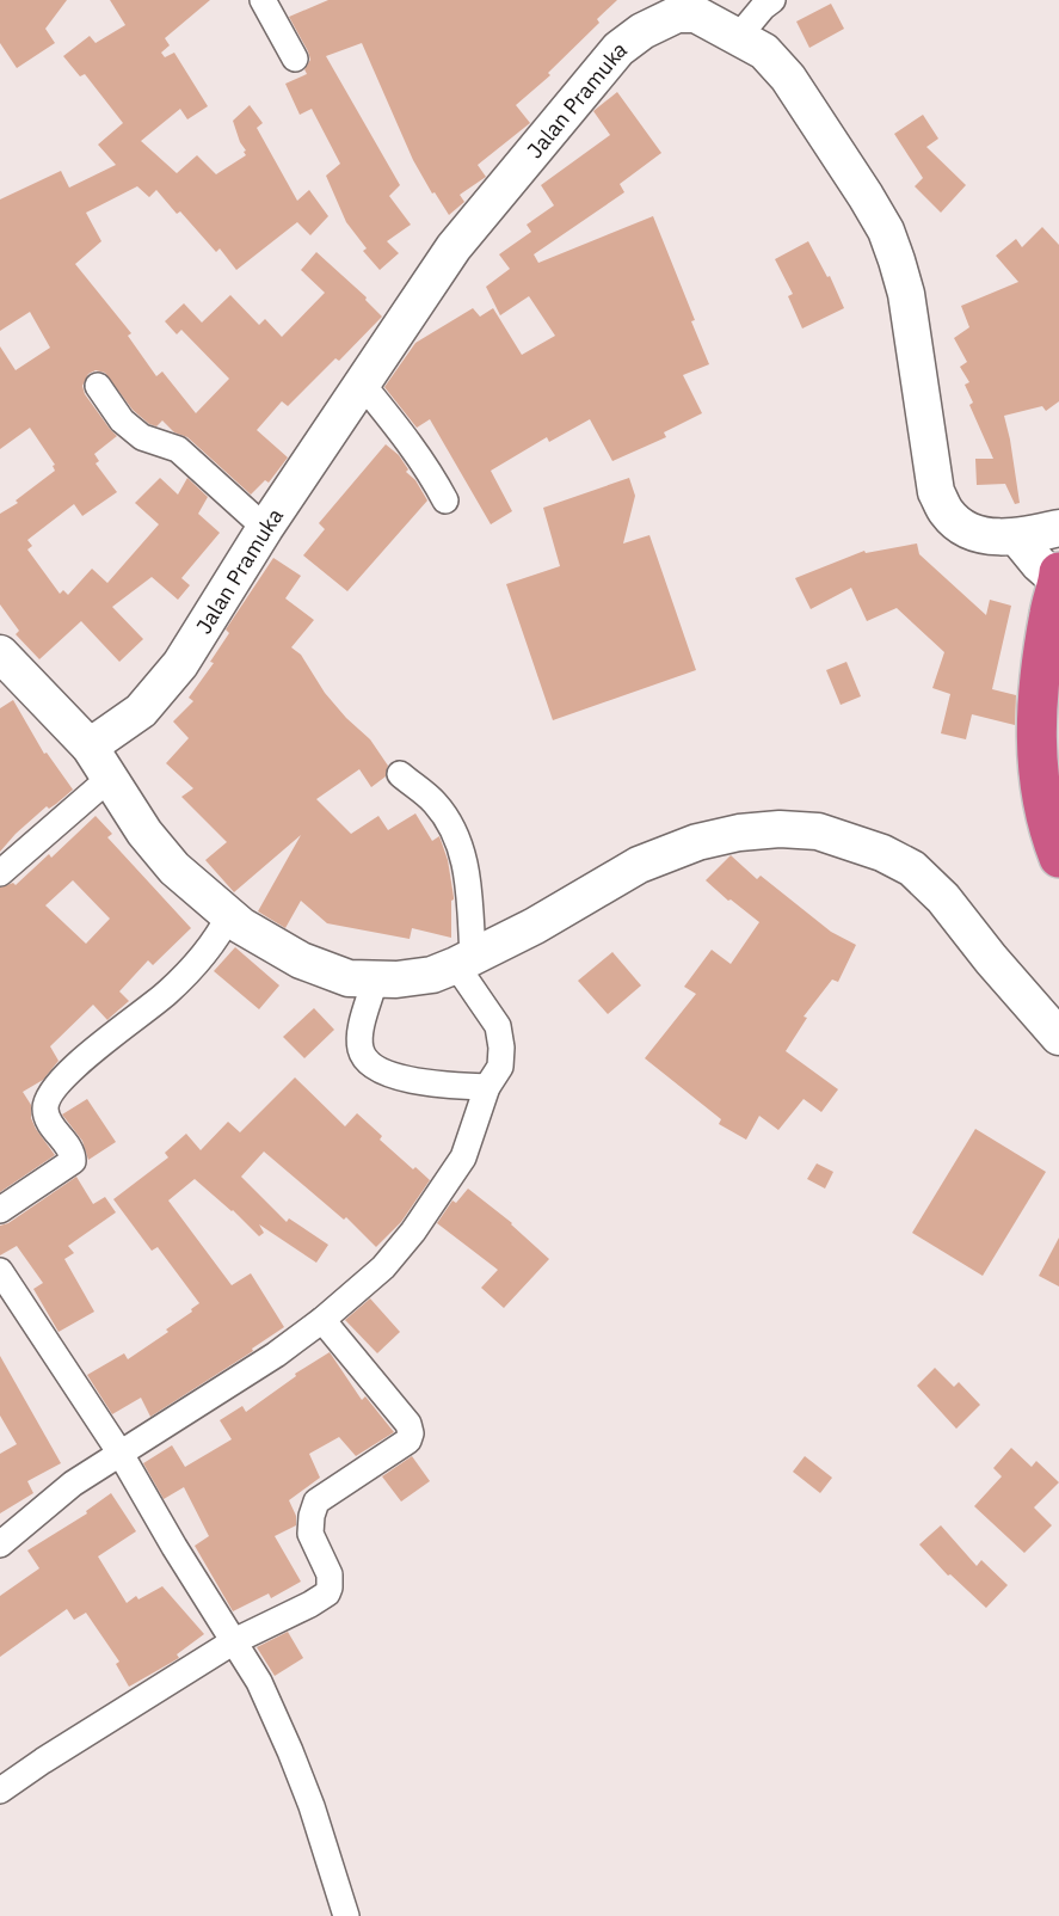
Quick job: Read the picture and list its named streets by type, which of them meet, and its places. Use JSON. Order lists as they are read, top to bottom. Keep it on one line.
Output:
{"streets":{"street":["Jalan Pramuka"]}}
